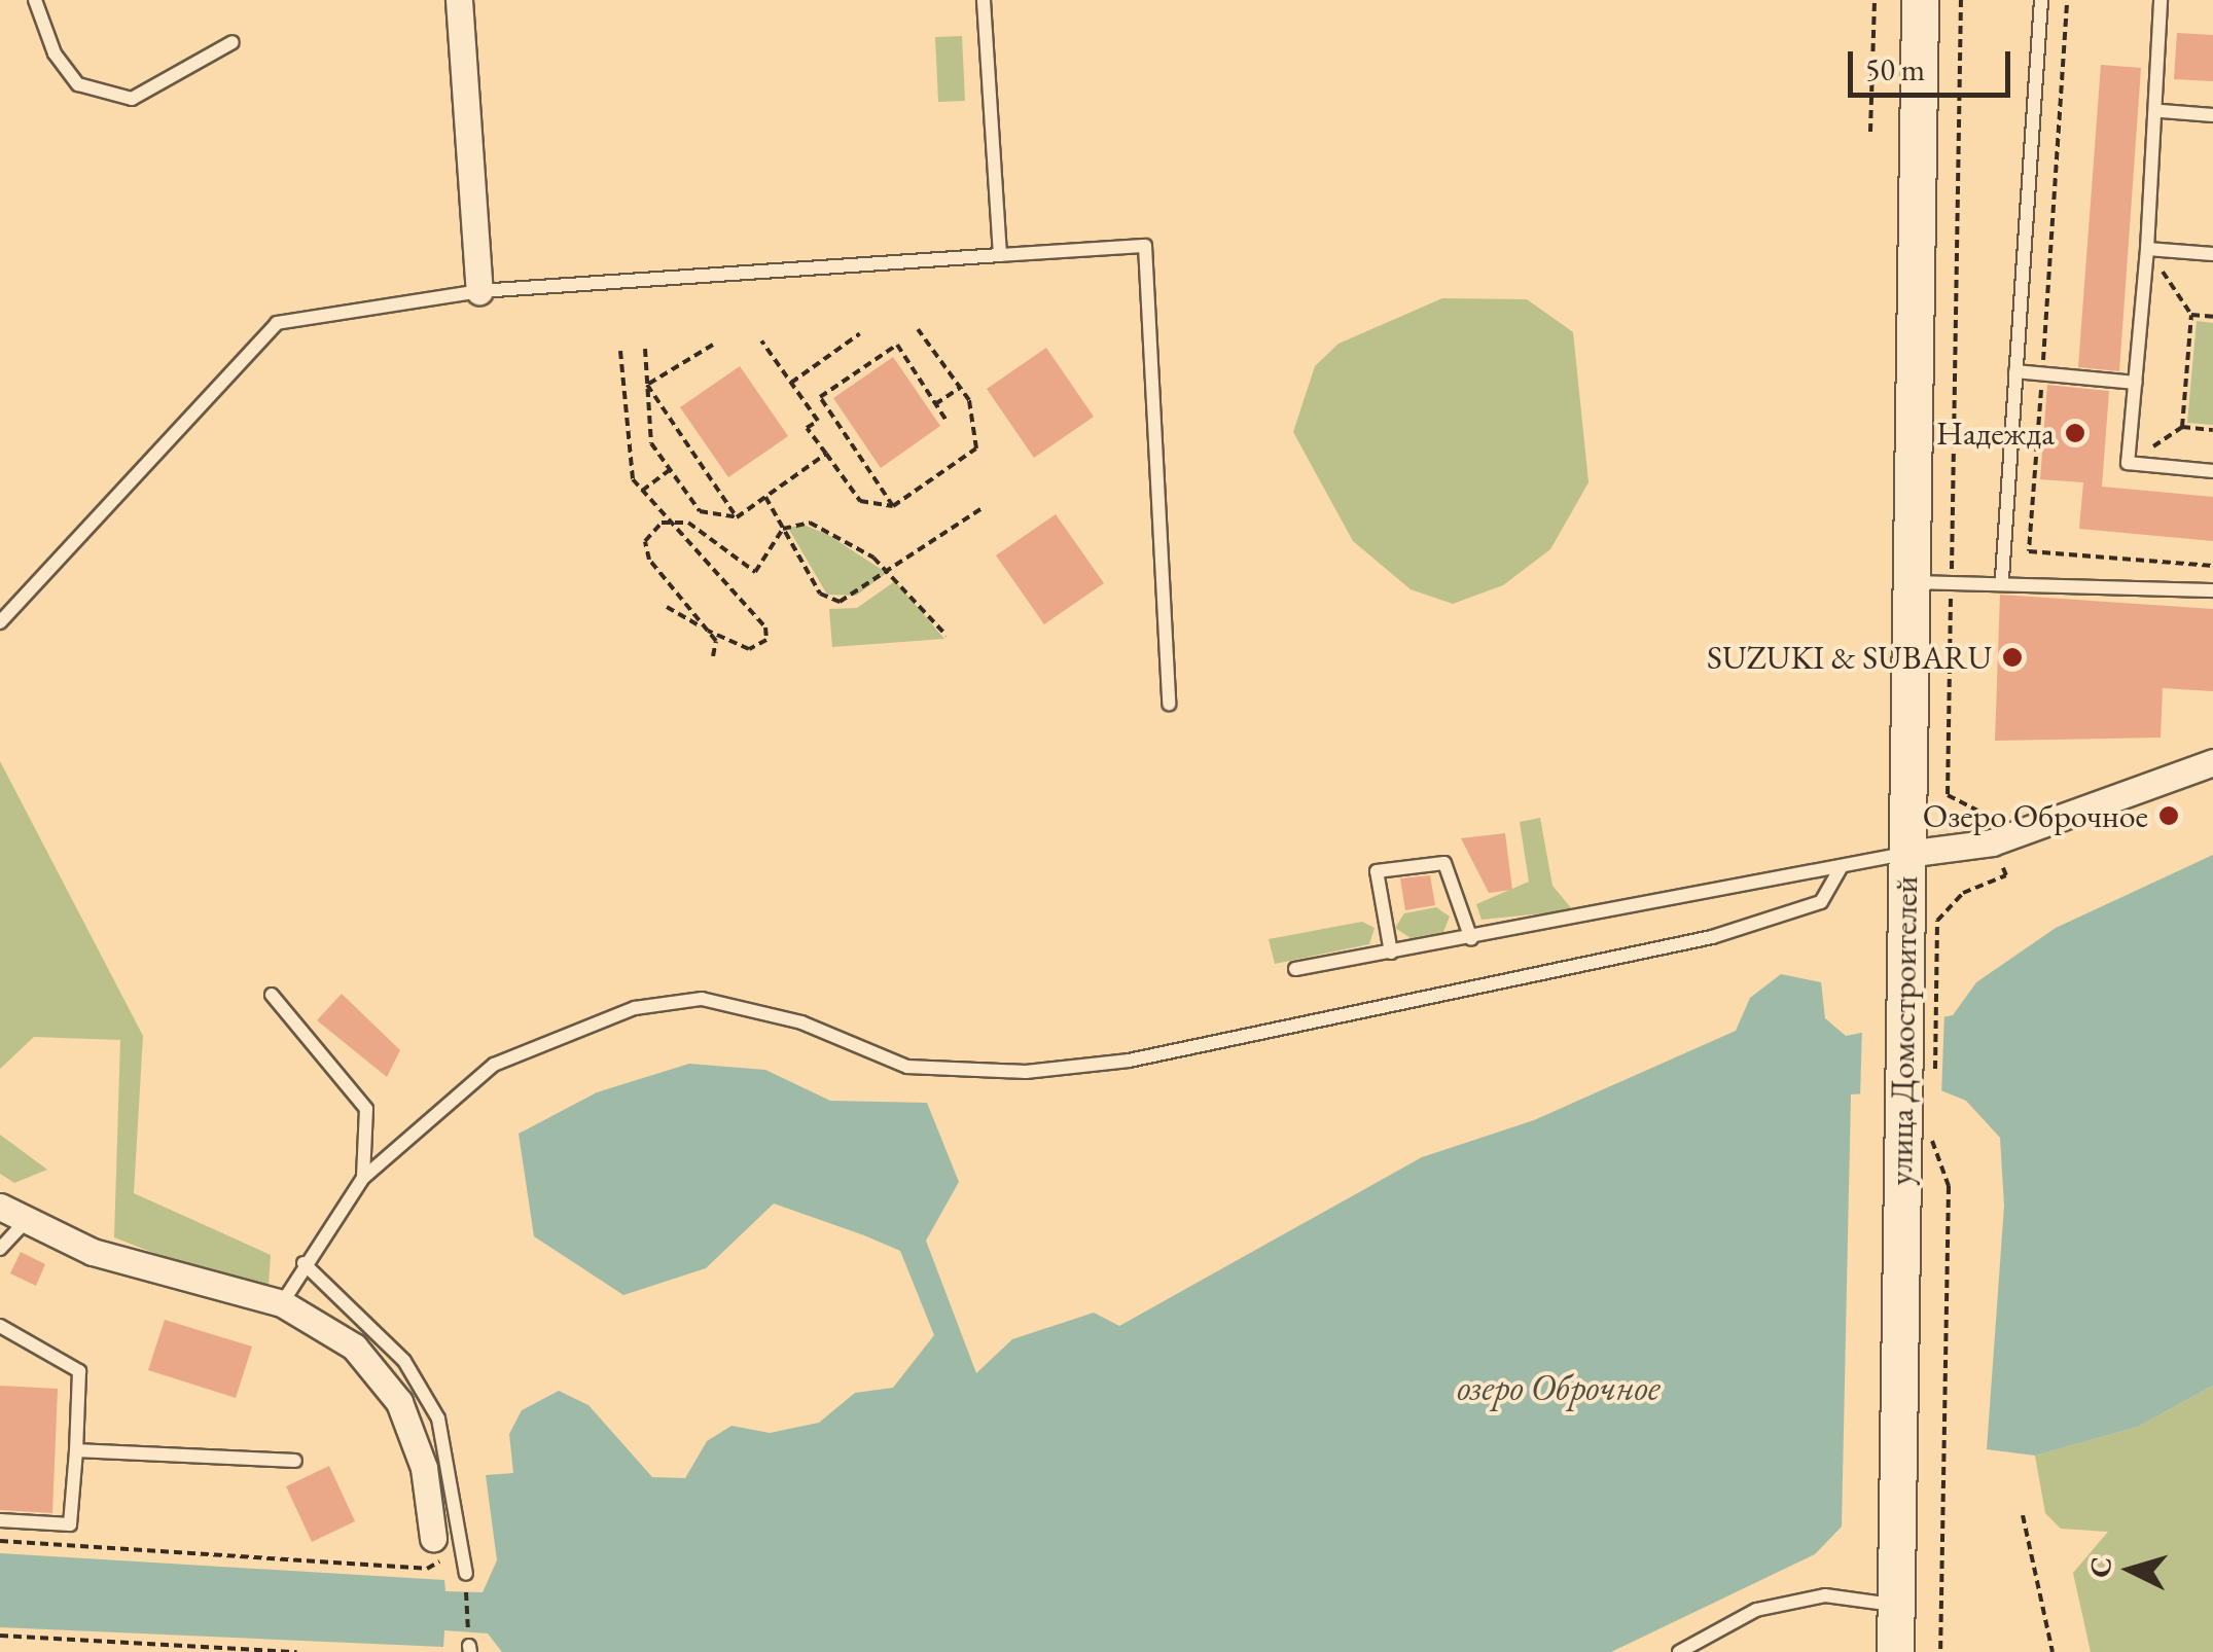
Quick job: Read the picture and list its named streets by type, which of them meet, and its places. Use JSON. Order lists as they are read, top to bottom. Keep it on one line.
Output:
{"streets":{"main road":["улица Домостроителей"]},"water":["озеро Оброчное"],"places":["Надежда","SUZUKI & SUBARU","Озеро Оброчное"],"scale_bar":"50 m","north":"left"}
